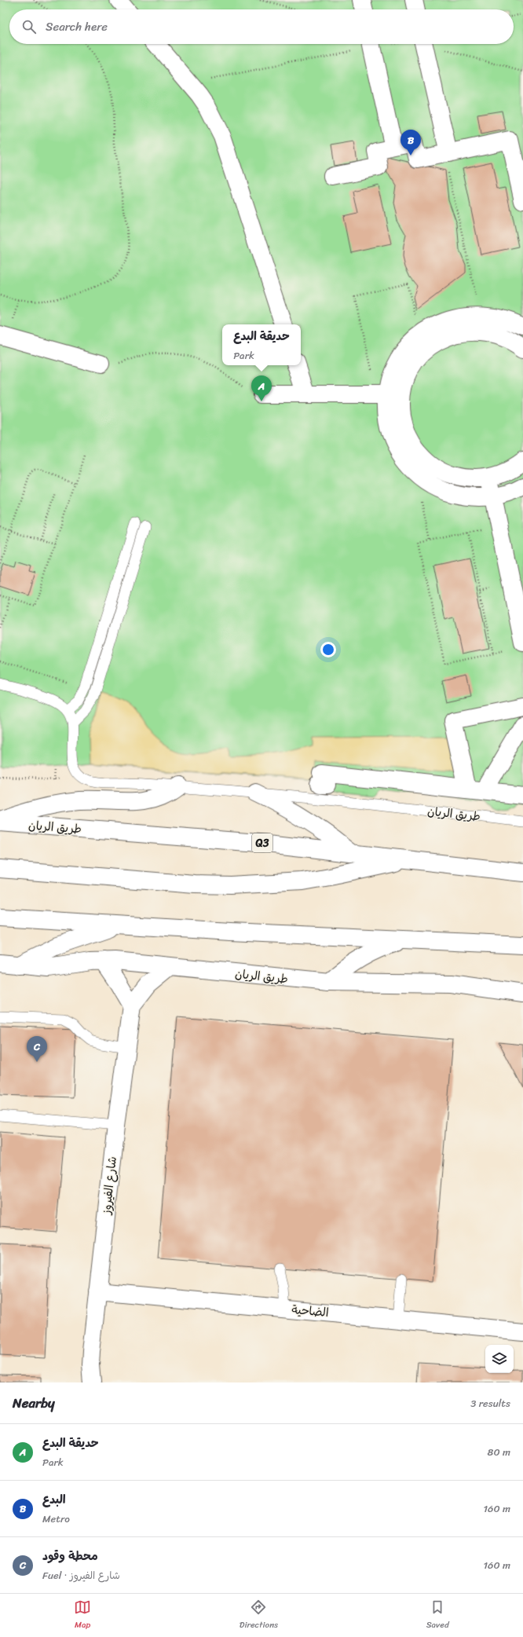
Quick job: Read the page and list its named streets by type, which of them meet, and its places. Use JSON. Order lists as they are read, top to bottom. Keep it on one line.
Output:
{"streets":{"street":["طريق الريان","Q3","شارع الفيروز","الضاحية"]},"crossings":[["شارع الفيروز","الضاحية"]],"page":{"search":"Search here","pins":["B","A","C"],"popup":["حديقة البدع","Park"],"heading":["Nearby","3 results"],"list":[{"mark":"A","name":"حديقة البدع","note":"Park","value":"80 m"},{"mark":"B","name":"البدع","note":"Metro","value":"160 m"},{"mark":"C","name":"محطة وقود","note":"Fuel · شارع الفيروز","value":"160 m"}],"nav":["Map","Directions","Saved"]}}
